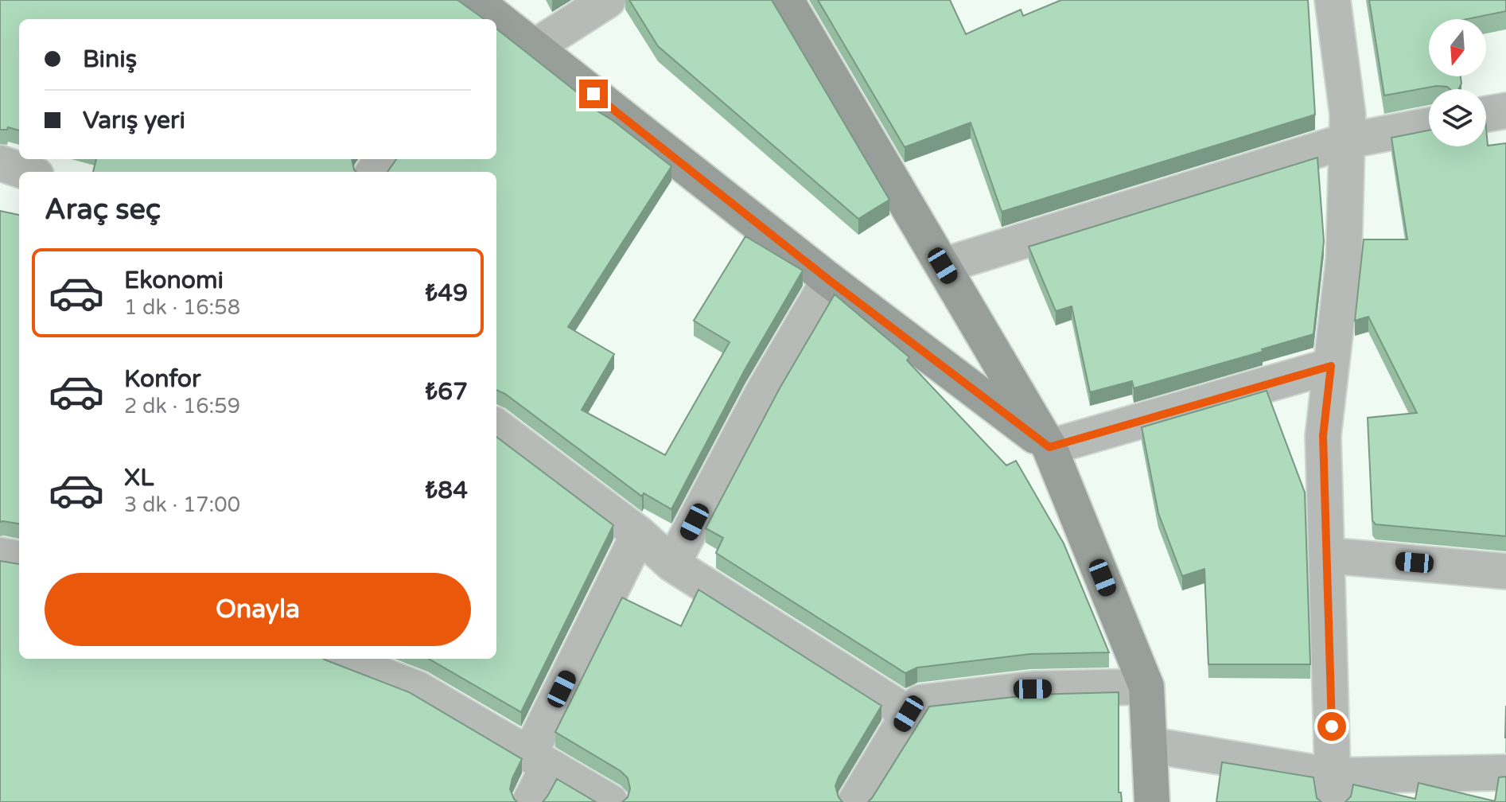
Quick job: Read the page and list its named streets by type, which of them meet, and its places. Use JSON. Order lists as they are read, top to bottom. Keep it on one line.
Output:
{"north":"bottom","page":{"banner":["Biniş","Varış yeri"],"heading":"Araç seç","list":[{"name":"Ekonomi","note":"1 dk · 16:58","value":"₺49"},{"name":"Konfor","note":"2 dk · 16:59","value":"₺67"},{"name":"XL","note":"3 dk · 17:00","value":"₺84"}],"buttons":"Onayla"}}
